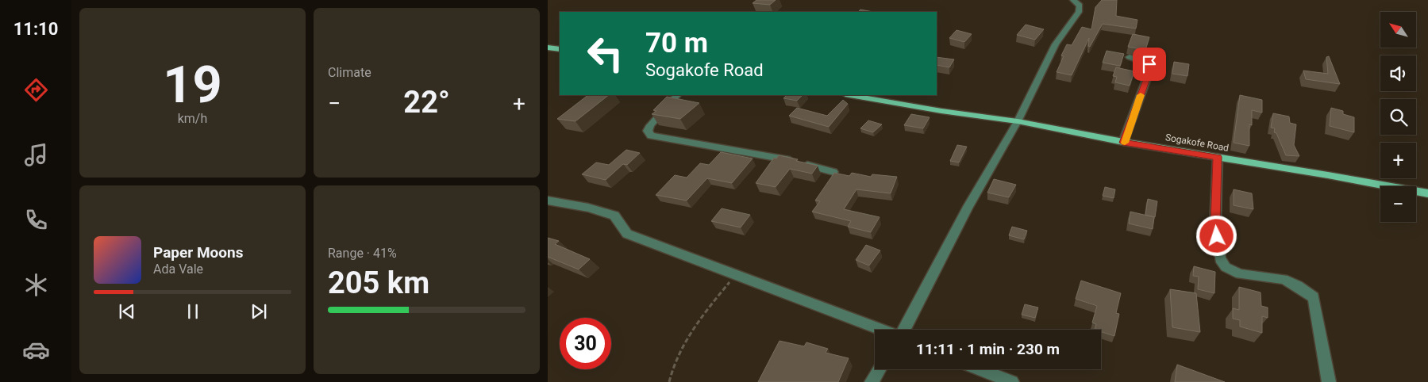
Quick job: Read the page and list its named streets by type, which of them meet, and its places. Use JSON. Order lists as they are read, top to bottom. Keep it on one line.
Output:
{"streets":{"main road":["Sogakofe Road"]},"north":"top left","page":{"tabs":"11:10","tile":[["19","km/h"],"Climate",["Range · 41%","205 km"]],"map_buttons":["+","−"],"turn":["70 m","Sogakofe Road"],"heat":["−","22°","+"],"song":["Paper Moons","Ada Vale"],"limit":"30","trip":"11:11 · 1 min · 230 m"}}
